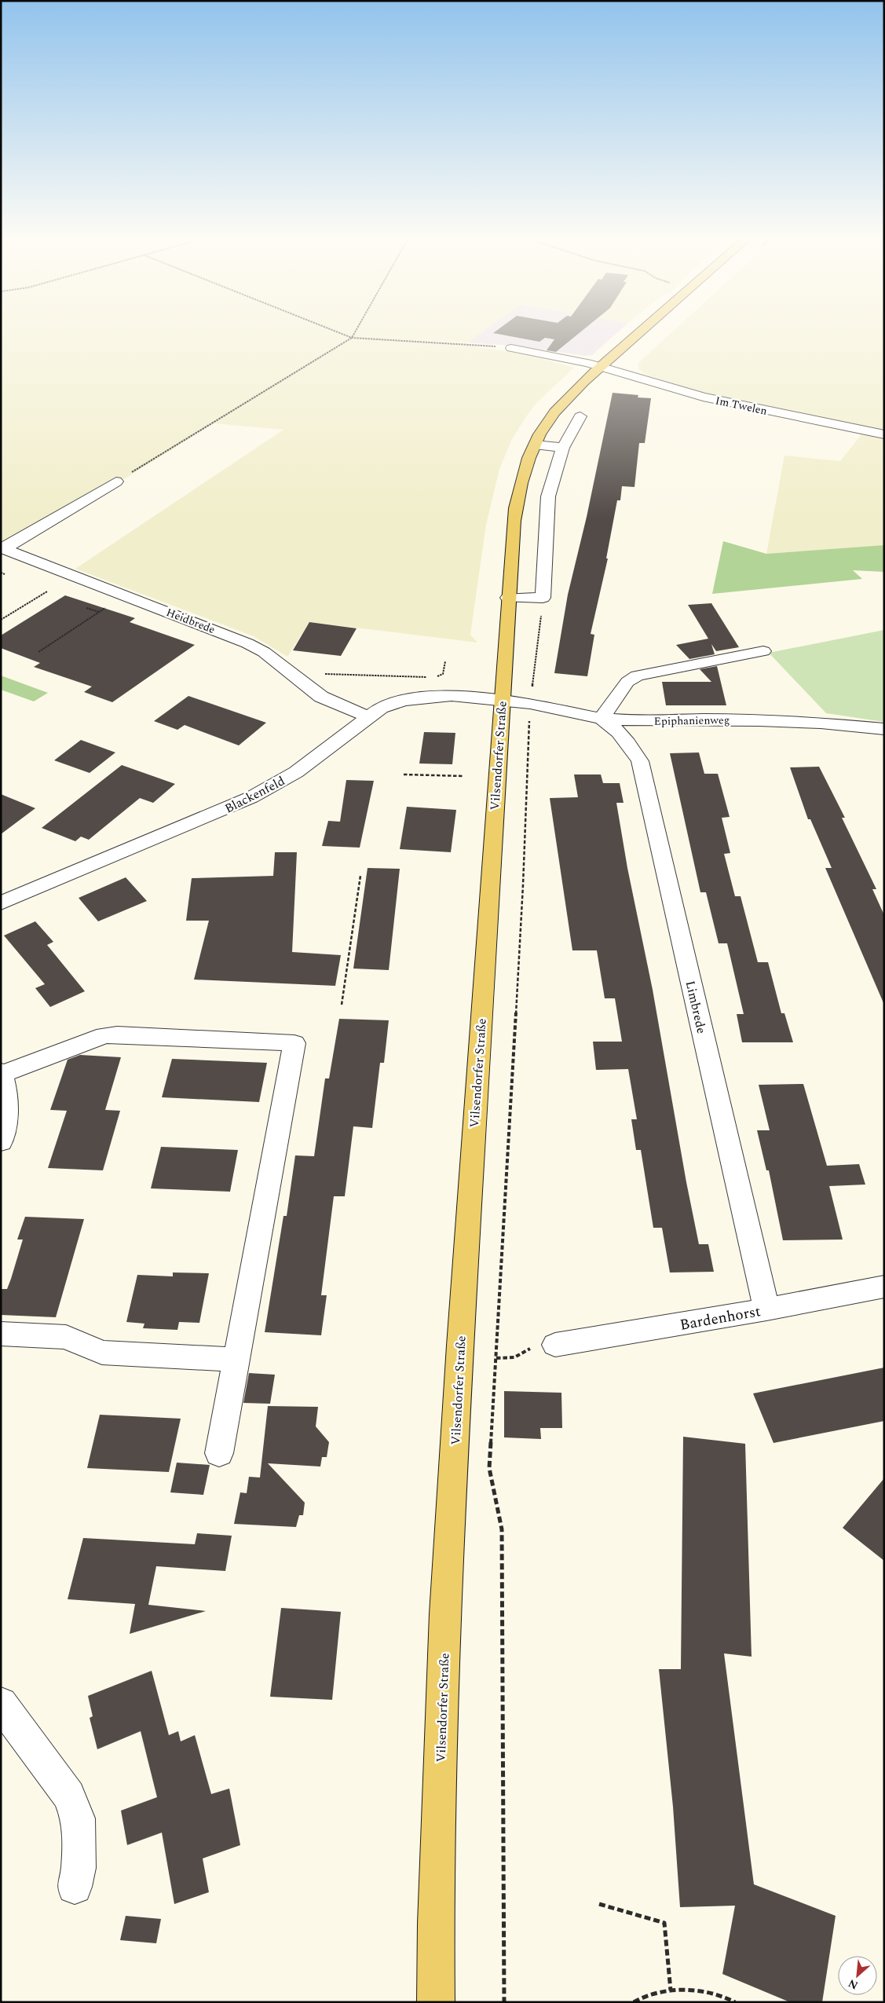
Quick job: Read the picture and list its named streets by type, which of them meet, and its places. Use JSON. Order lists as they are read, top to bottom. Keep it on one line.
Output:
{"streets":{"main road":["Vilsendorfer Straße"],"street":["Im Twelen","Heidbrede","Epiphanienweg","Blackenfeld","Limbrede","Bardenhorst"]},"crossings":[["Im Twelen","Vilsendorfer Straße"],["Heidbrede","Blackenfeld"],["Epiphanienweg","Vilsendorfer Straße"],["Epiphanienweg","Blackenfeld"],["Epiphanienweg","Limbrede"],["Vilsendorfer Straße","Blackenfeld"],["Limbrede","Bardenhorst"]],"north":"bottom left"}
